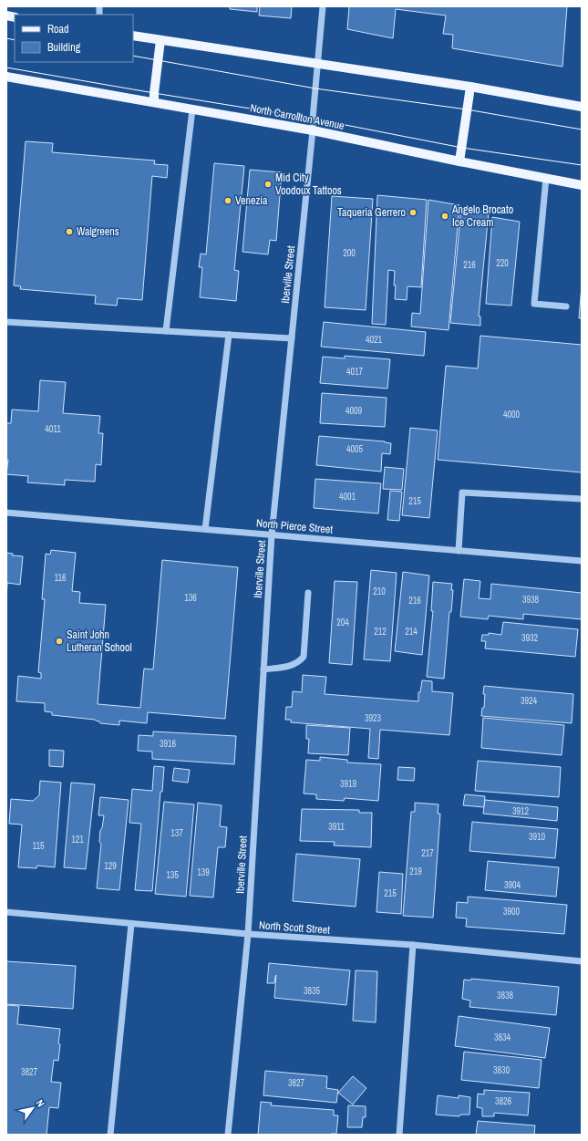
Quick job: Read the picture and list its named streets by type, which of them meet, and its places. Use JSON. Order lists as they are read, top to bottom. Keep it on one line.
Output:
{"streets":{"main road":["North Carrollton Avenue"],"street":["Iberville Street","North Pierce Street","North Scott Street"]},"crossings":[["North Carrollton Avenue","Iberville Street"],["Iberville Street","North Pierce Street"],["Iberville Street","North Scott Street"]],"places":["Mid City Voodoux Tattoos","Venezia","Taqueria Gerrero","Angelo Brocato Ice Cream","Walgreens","Saint John Lutheran School"],"house_numbers":["200","220","216","4021","4017","4009","4000","4011","4005","4001","215","116","210","136","3938","216","204","212","214","3932","3924","3923","3916","3919","3912","3911","137","3910","121","115","217","129","219","139","135","3904","215","3900","3835","3838","3834","3830","3827","3827","3826"],"legend":["Road","Building"],"north":"top right"}
